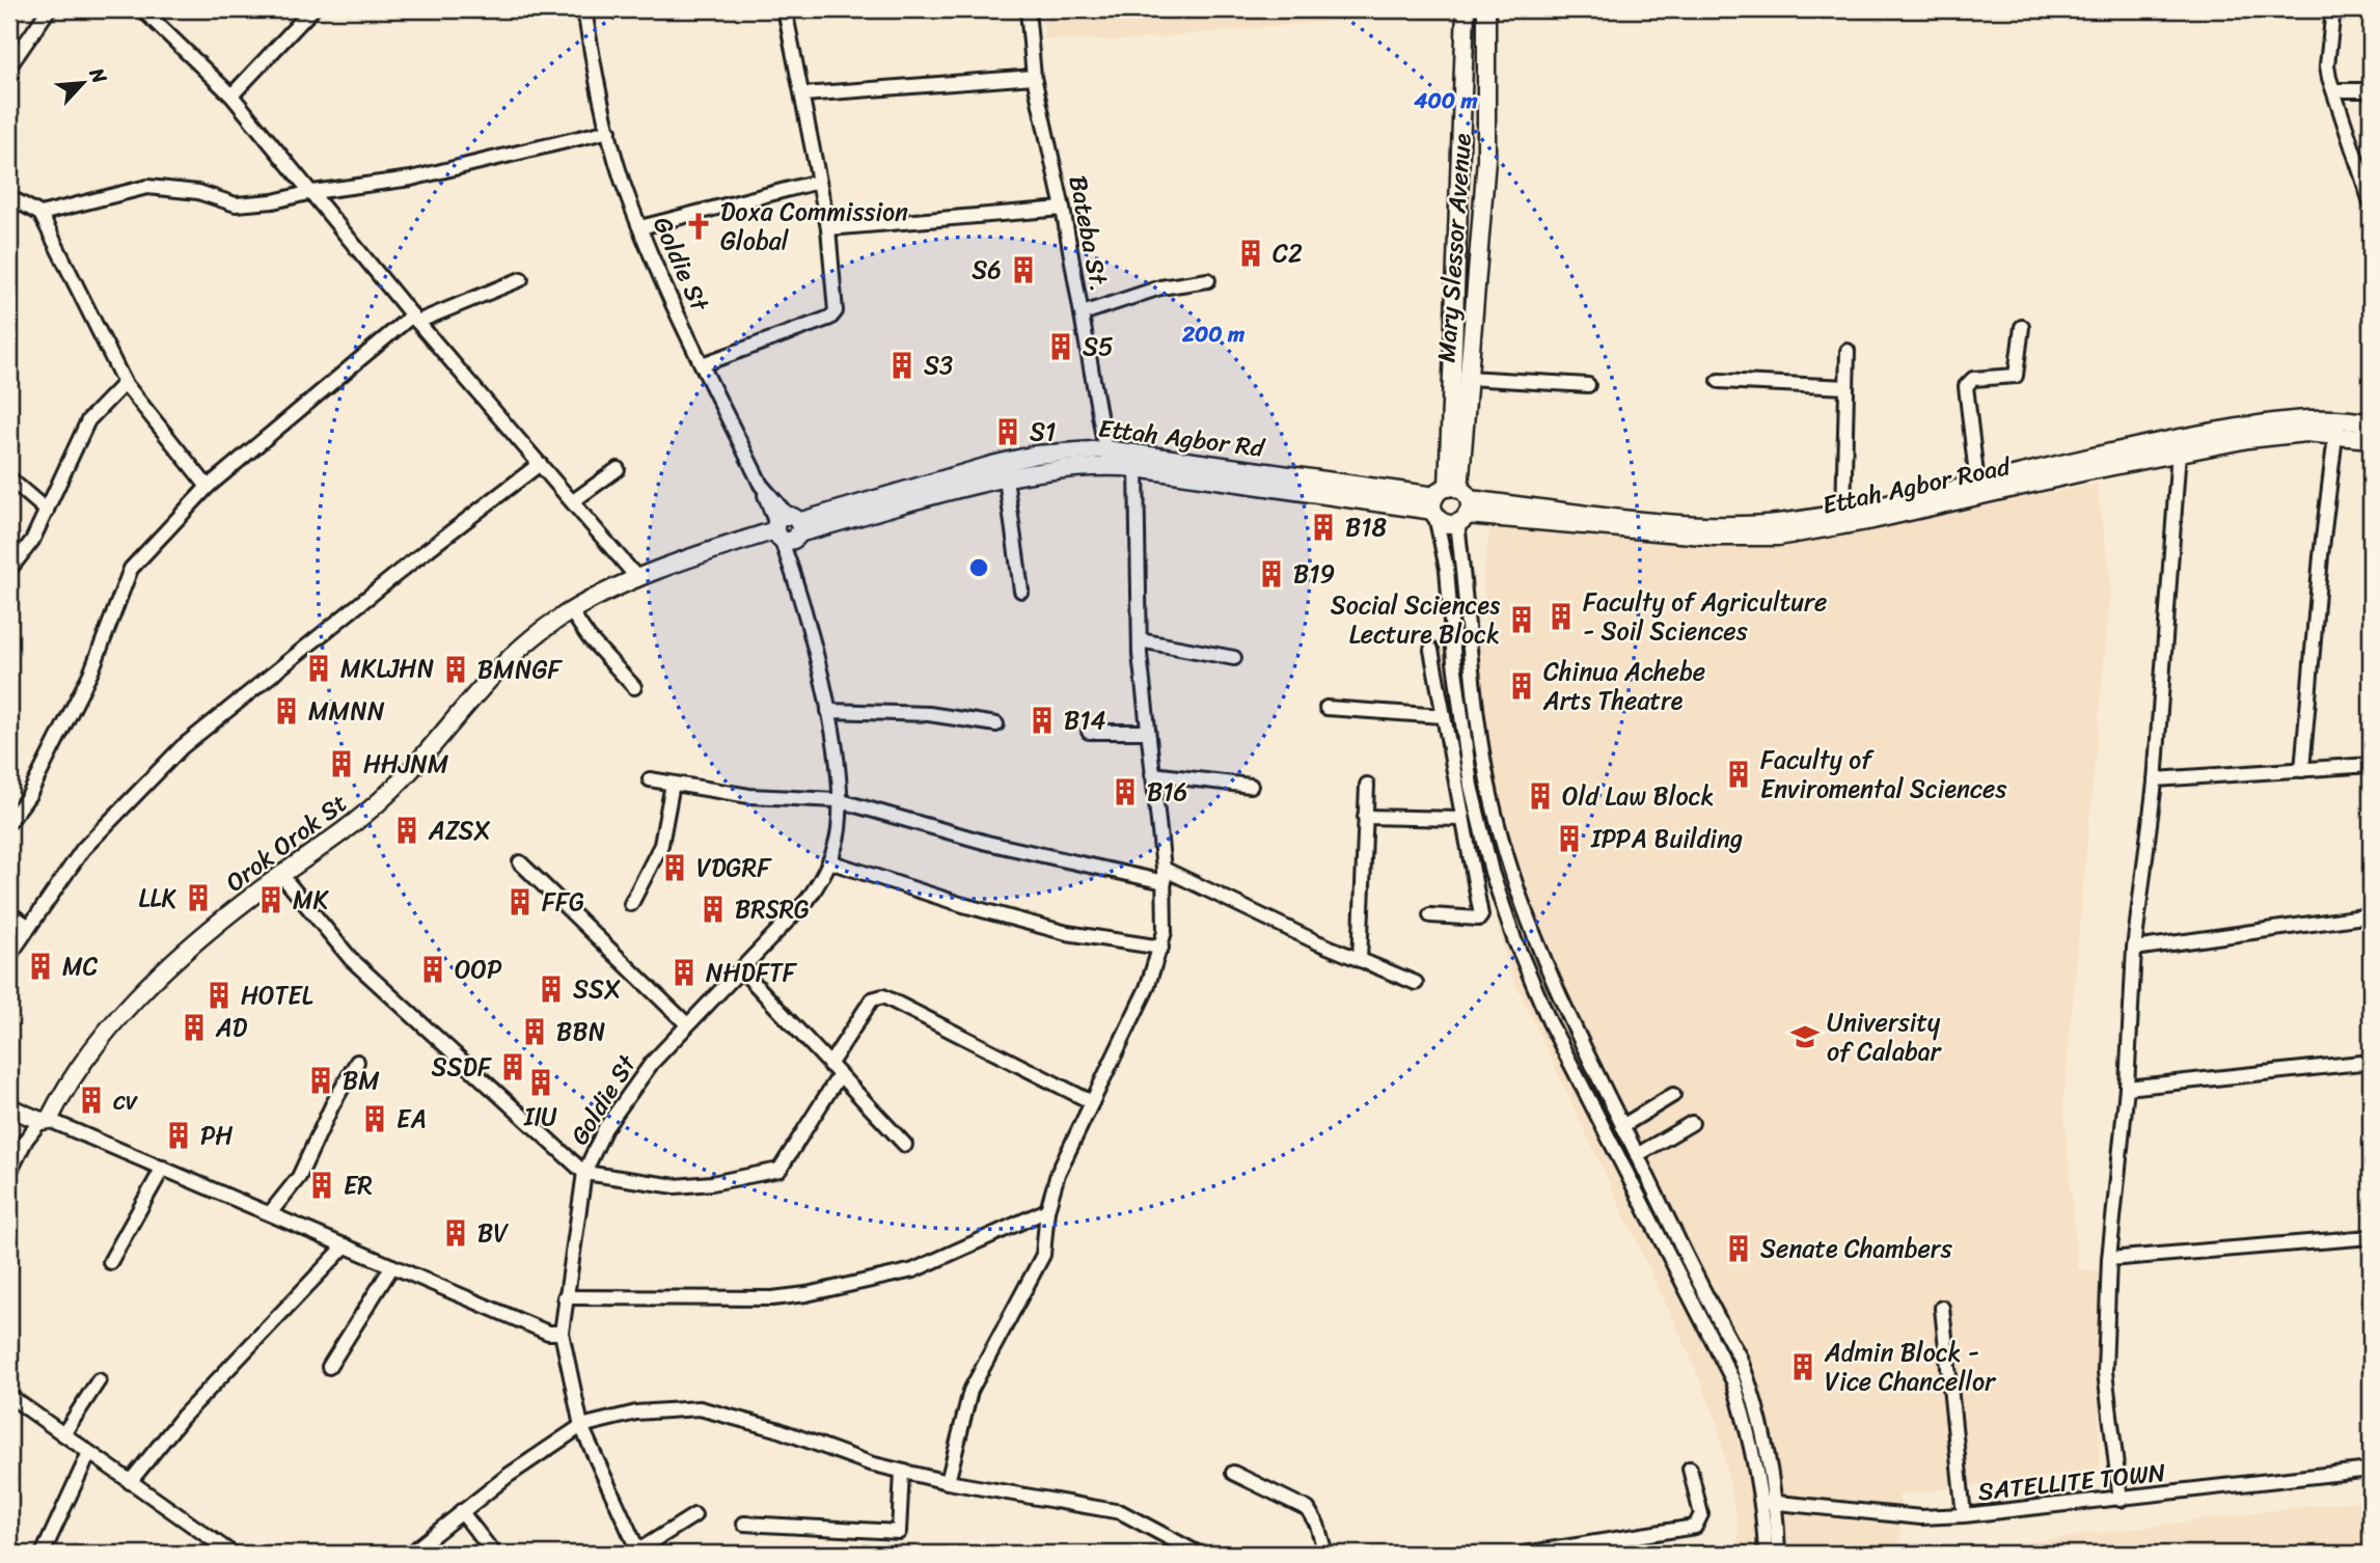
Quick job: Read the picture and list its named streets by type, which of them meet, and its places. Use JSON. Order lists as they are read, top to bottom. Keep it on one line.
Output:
{"streets":{"main road":["Mary Slessor Avenue","Ettah Agbor Rd","Ettah Agbor Road","Orok Orok St"],"street":["Bateba St.","Goldie St","SATELLITE TOWN"]},"crossings":[["Bateba St.","Ettah Agbor Rd"],["Mary Slessor Avenue","Ettah Agbor Rd"],["Mary Slessor Avenue","Ettah Agbor Road"],["Goldie St","Ettah Agbor Rd"],["Goldie St","Orok Orok St"],["Ettah Agbor Rd","Ettah Agbor Road"],["Ettah Agbor Rd","Orok Orok St"]],"places":{"church":["Doxa Commission Global"],"building":["C2","S6","S5","S3","S1","B18","B19","Faculty of Agriculture - Soil Sciences","Social Sciences Lecture Block","MKLJHN","BMNGF","Chinua Achebe Arts Theatre","MMNN","B14","HHJNM","Faculty of Enviromental Sciences","B16","Old Law Block","AZSX","IPPA Building","VDGRF","LLK","MK","FFG","BRSRG","MC","OOP","NHDFTF","SSX","HOTEL","AD","BBN","SSDF","BM","IIU","cv","EA","PH","ER","BV","Senate Chambers","Admin Block - Vice Chancellor"],"school or university":["University of Calabar"]},"north":"top right","rings":["400 m","200 m"]}
